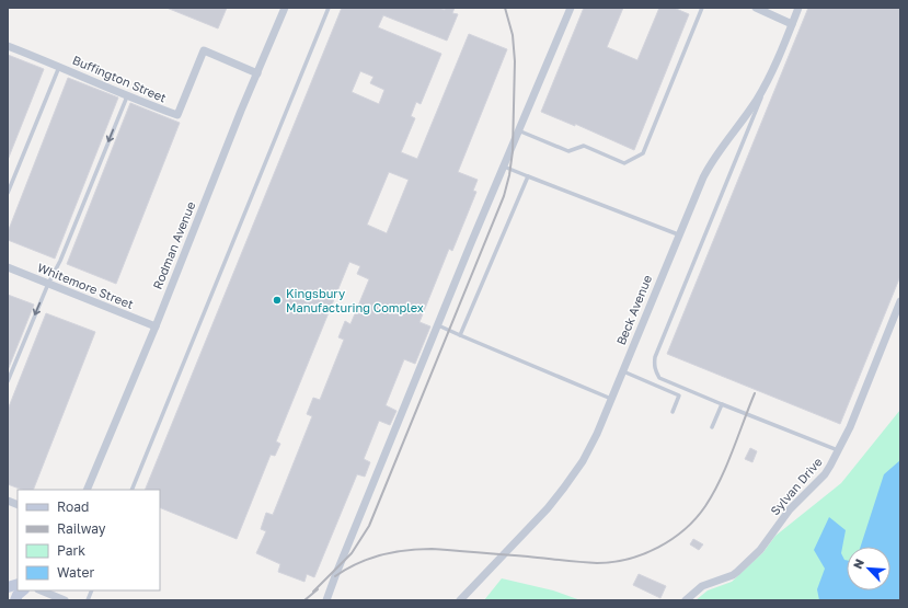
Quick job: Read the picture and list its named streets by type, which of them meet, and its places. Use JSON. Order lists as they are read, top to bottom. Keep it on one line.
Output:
{"streets":{"street":["Buffington Street","Rodman Avenue","Whitemore Street","Beck Avenue","Sylvan Drive"]},"crossings":[["Buffington Street","Rodman Avenue"],["Rodman Avenue","Whitemore Street"]],"places":["Kingsbury Manufacturing Complex"],"legend":["Road","Railway","Park","Water"],"north":"top left"}
